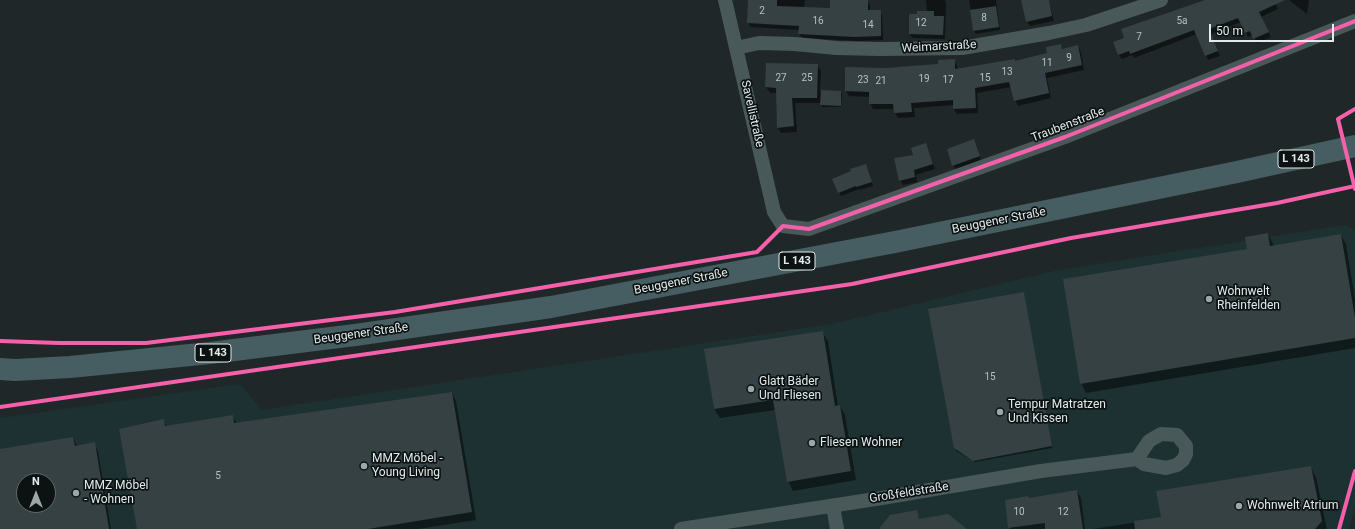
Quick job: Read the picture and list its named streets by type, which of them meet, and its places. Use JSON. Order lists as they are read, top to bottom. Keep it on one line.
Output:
{"streets":{"main road":["L 143","Beuggener Straße"],"street":["Weimarstraße","Savellistraße","Traubenstraße","Großfeldstraße"]},"crossings":[["Weimarstraße","Savellistraße"],["Savellistraße","Traubenstraße"]],"places":["Wohnwelt Rheinfelden","Glatt Bäder Und Fliesen","Tempur Matratzen Und Kissen","Fliesen Wohner","MMZ Möbel - Young Living","MMZ Möbel - Wohnen","Wohnwelt Atrium"],"house_numbers":["2","8","16","5a","12","14","7","9","11","13","27","25","15","19","23","17","21","15","5","10","12"],"scale_bar":"50 m","north":"top"}
